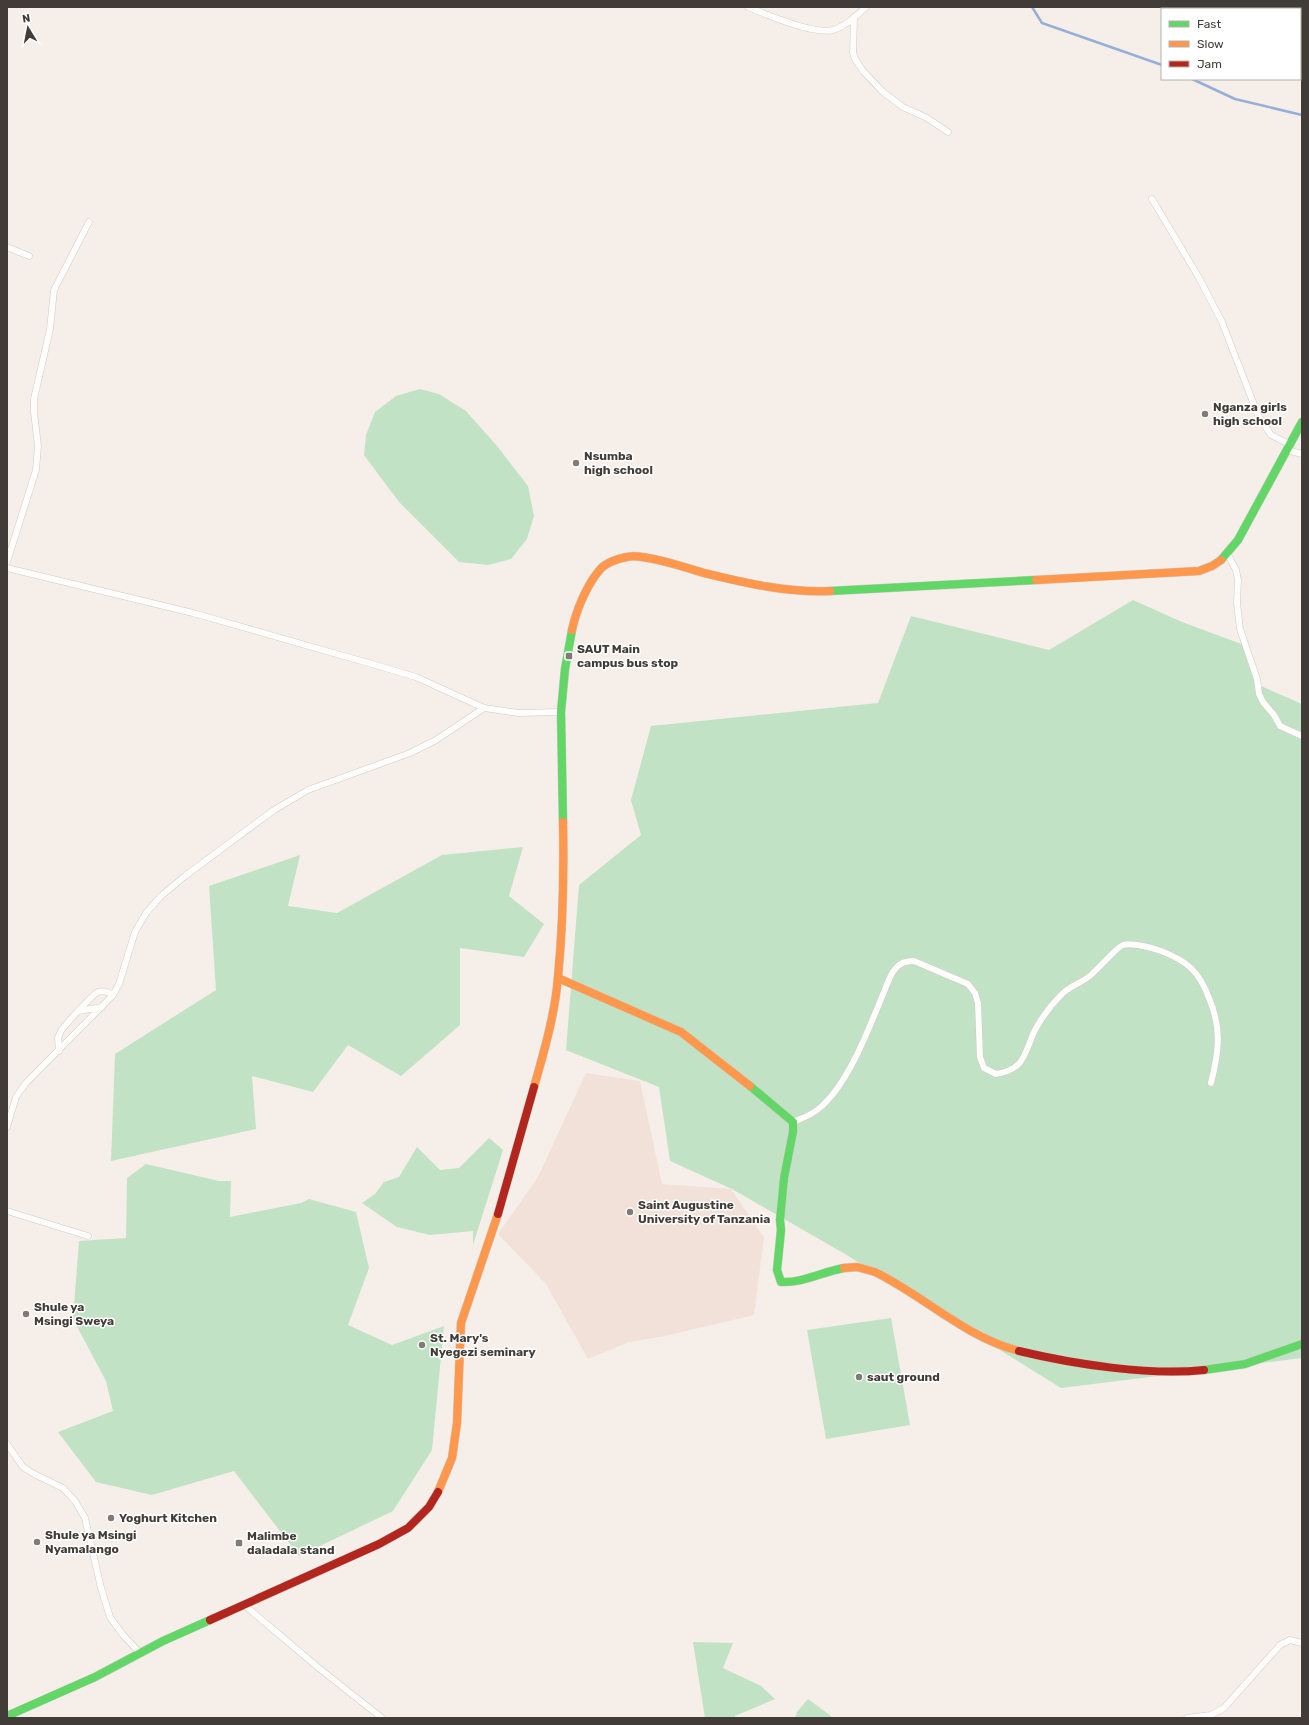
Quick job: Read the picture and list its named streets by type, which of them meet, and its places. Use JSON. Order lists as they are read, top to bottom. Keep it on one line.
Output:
{"places":{"other":["Nganza girls high school","Nsumba high school","Saint Augustine University of Tanzania","Shule ya Msingi Sweya","St. Mary's Nyegezi seminary","saut ground","Yoghurt Kitchen","Shule ya Msingi Nyamalango"],"transit":["SAUT Main campus bus stop","Malimbe daladala stand"]},"legend":["Fast","Slow","Jam"],"north":"top"}
